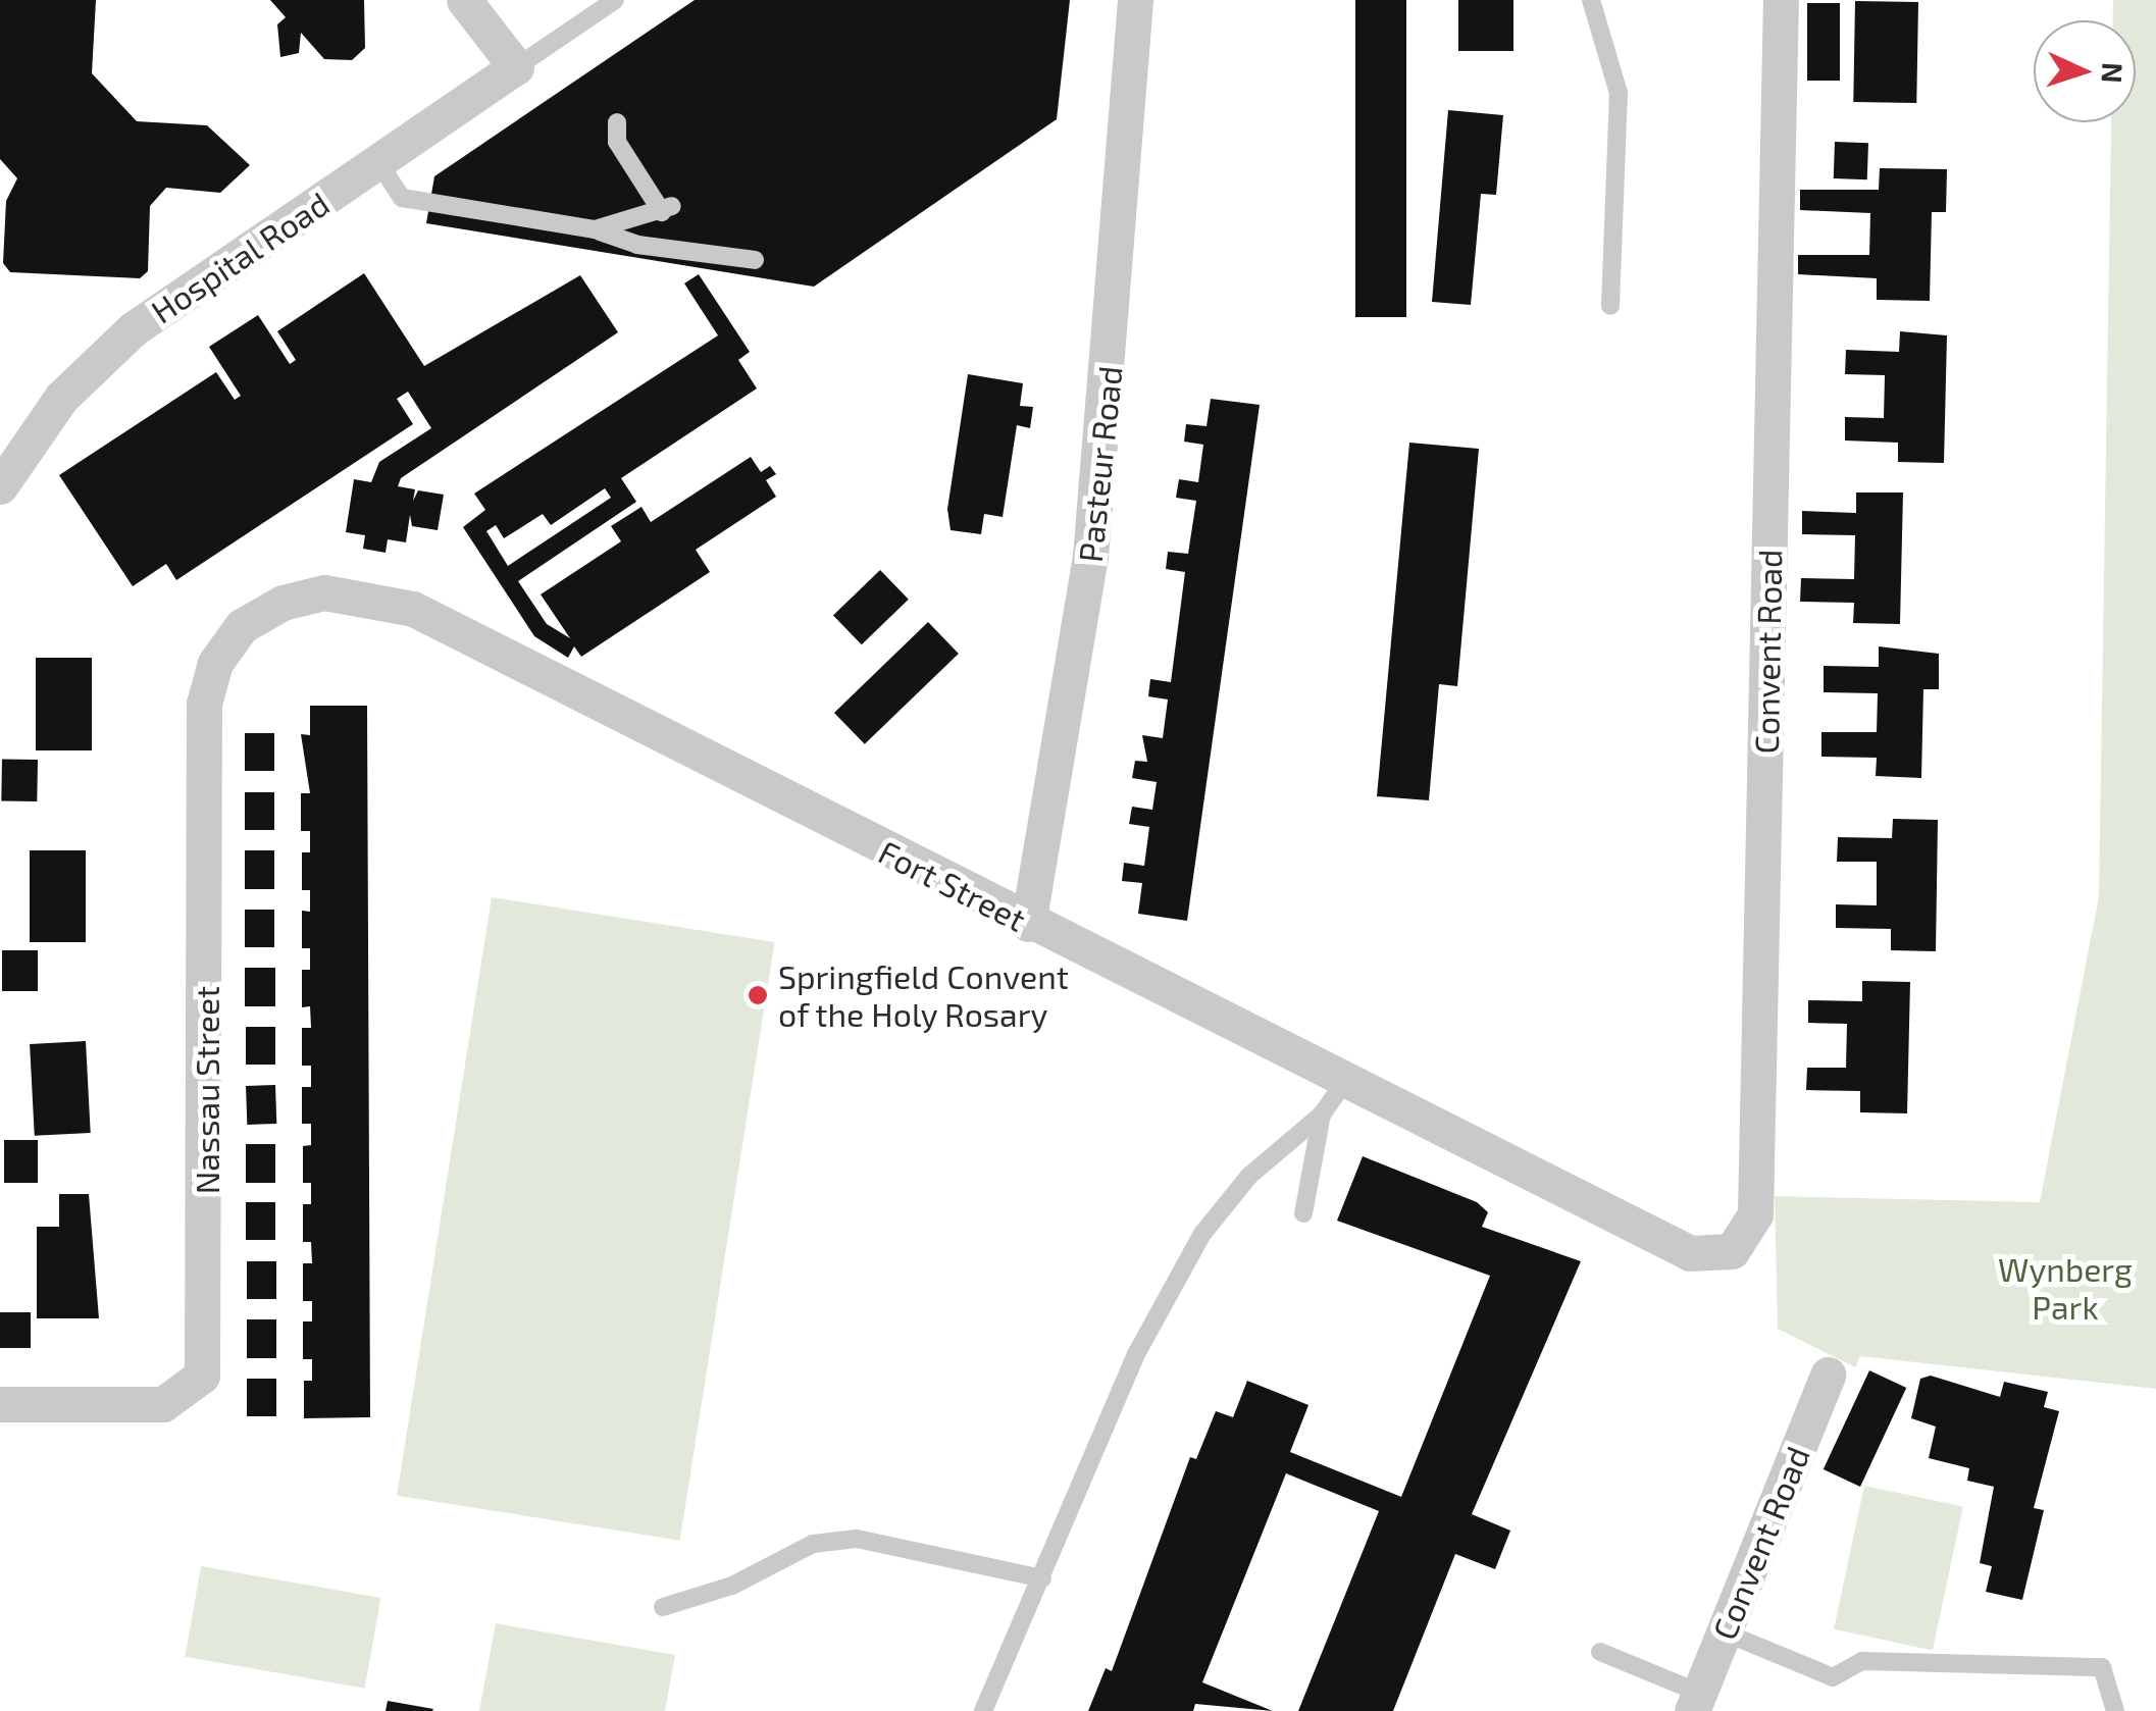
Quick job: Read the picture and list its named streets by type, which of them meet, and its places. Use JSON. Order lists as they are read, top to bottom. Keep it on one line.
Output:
{"streets":{"street":["Hospital Road","Pasteur Road","Convent Road","Fort Street","Nassau Street"]},"crossings":[["Pasteur Road","Fort Street"],["Convent Road","Fort Street"],["Fort Street","Nassau Street"]],"parks":["Wynberg Park"],"places":["Springfield Convent of the Holy Rosary"],"north":"right"}
